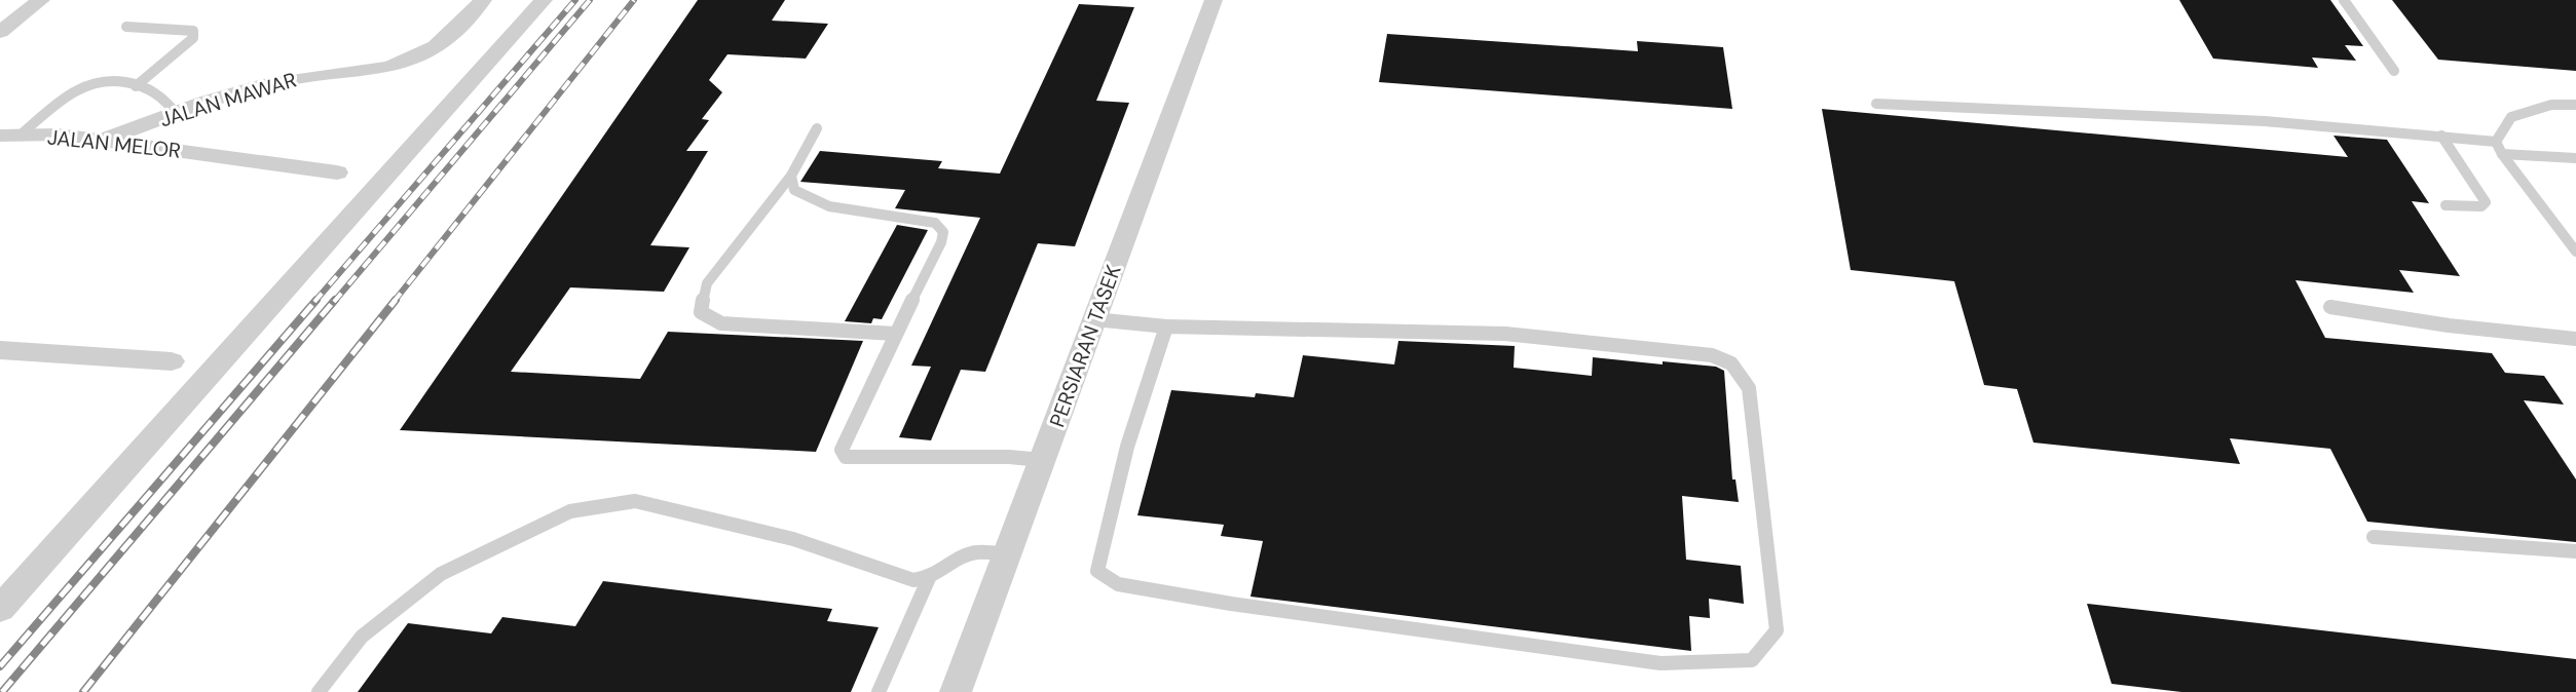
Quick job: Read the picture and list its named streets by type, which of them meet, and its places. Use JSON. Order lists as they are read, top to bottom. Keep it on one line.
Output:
{"streets":{"street":["JALAN MAWAR","JALAN MELOR","PERSIARAN TASEK"]},"crossings":[["JALAN MAWAR","JALAN MELOR"]]}
